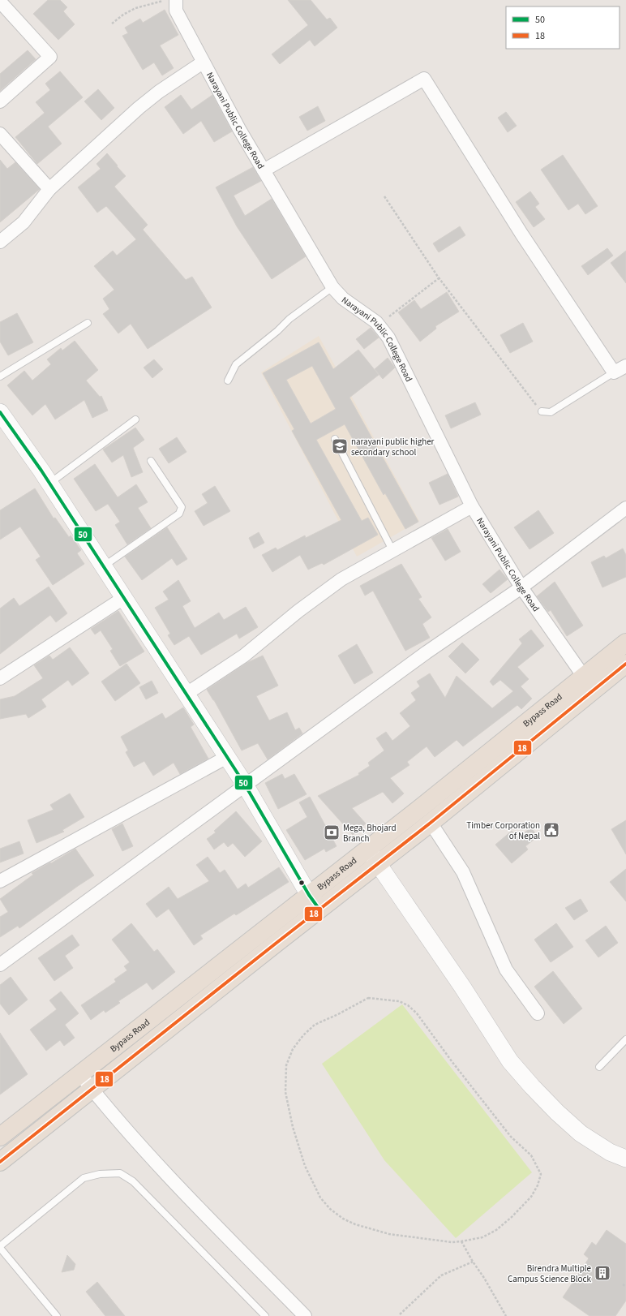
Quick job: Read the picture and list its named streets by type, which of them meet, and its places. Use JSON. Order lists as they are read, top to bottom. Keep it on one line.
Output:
{"streets":{"highway":["Bypass Road"],"street":["Narayani Public College Road"]},"crossings":[["Narayani Public College Road","Bypass Road"]],"places":{"school or university":["narayani public higher secondary school"],"public building":["Timber Corporation of Nepal"],"bank":["Mega, Bhojard Branch"],"building":["Birendra Multiple Campus Science Block"]},"lines":["transit line 50","transit line 18"],"legend":["50","18"]}
